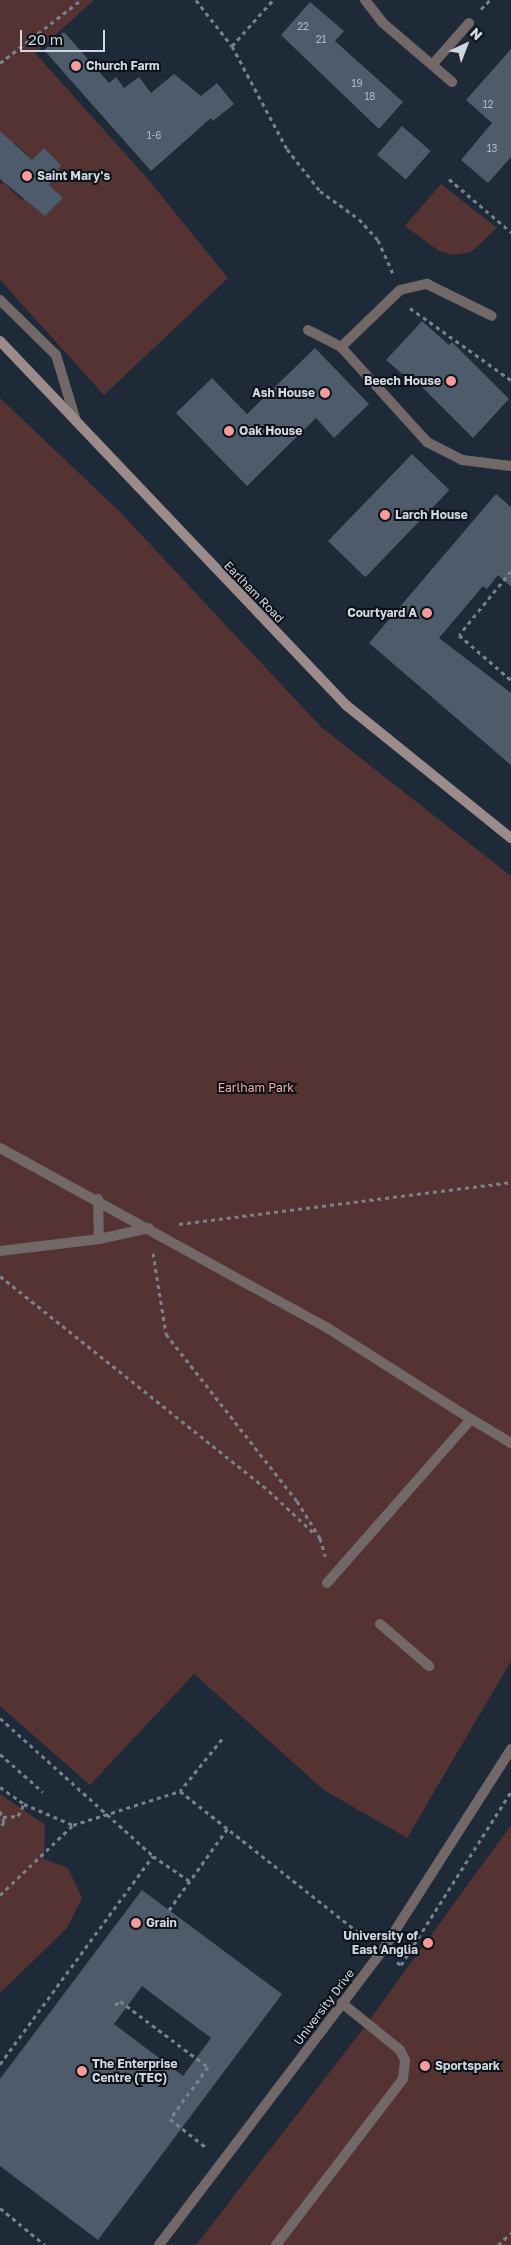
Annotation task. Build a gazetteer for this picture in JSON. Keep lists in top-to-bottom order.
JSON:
{
  "streets": {
    "main road": ["Earlham Road"],
    "street": ["University Drive"]
  },
  "parks": ["Earlham Park"],
  "places": [
    "Church Farm",
    "Saint Mary's",
    "Beech House",
    "Ash House",
    "Oak House",
    "Larch House",
    "Courtyard A",
    "Grain",
    "University of East Anglia",
    "Sportspark",
    "The Enterprise Centre (TEC)"
  ],
  "house_numbers": [
    "22",
    "21",
    "19",
    "18",
    "12",
    "1-6",
    "13"
  ],
  "scale_bar": "20 m",
  "north": "top right"
}
